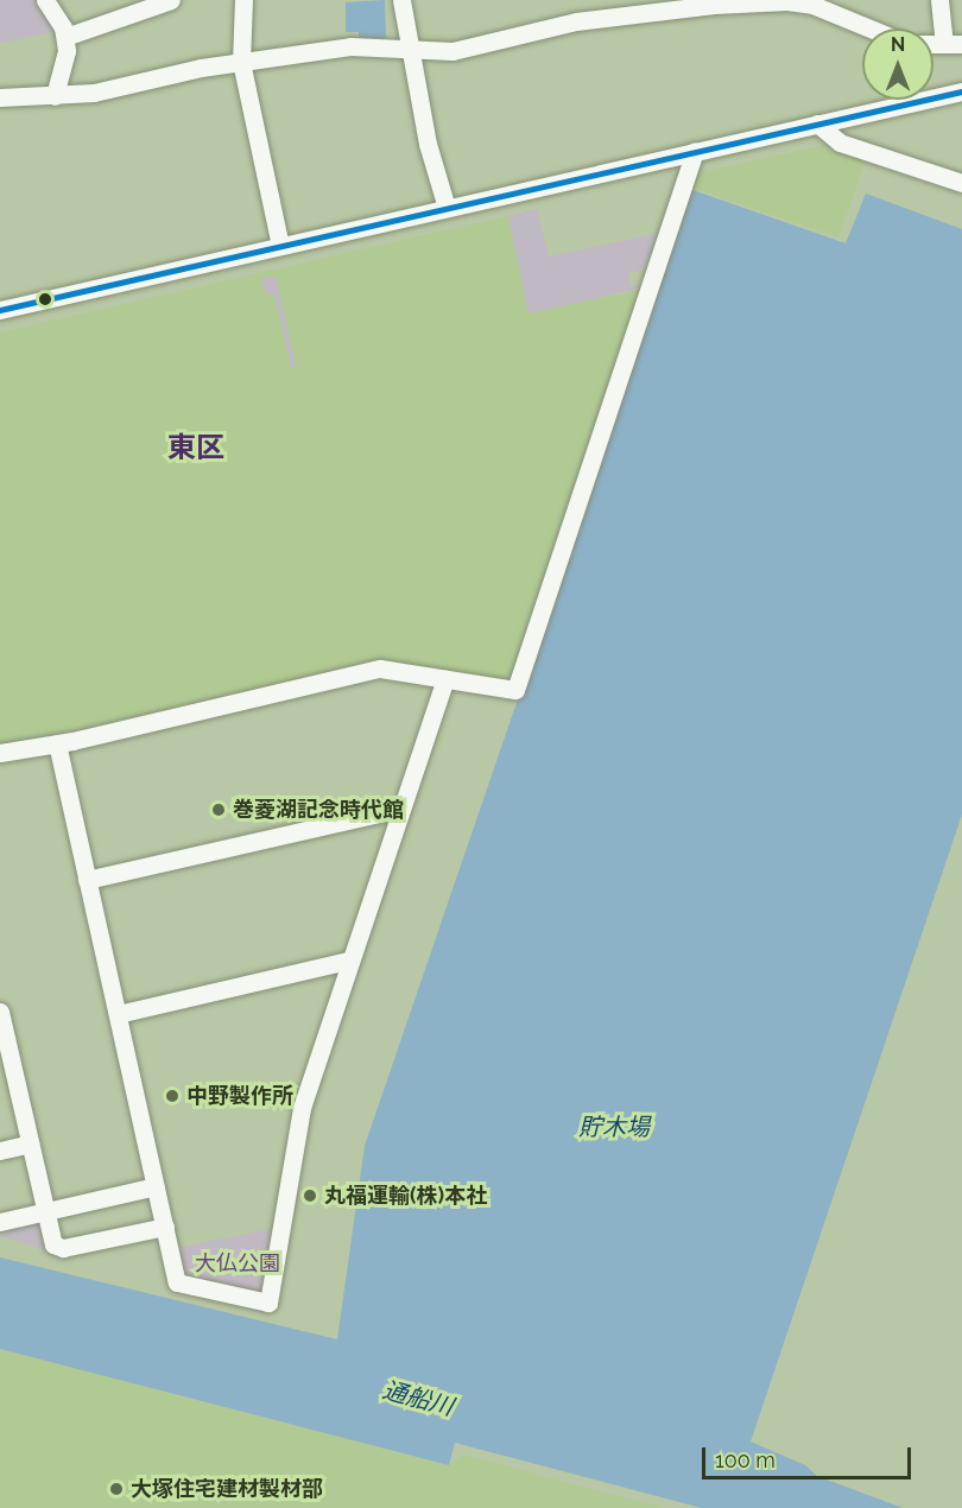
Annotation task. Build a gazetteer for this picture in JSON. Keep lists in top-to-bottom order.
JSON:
{
  "districts": ["東区"],
  "water": ["貯木場", "通船川"],
  "parks": ["大仏公園"],
  "places": [
    "巻菱湖記念時代館",
    "中野製作所",
    "丸福運輸(株)本社",
    "大塚住宅建材製材部"
  ],
  "scale_bar": "100 m",
  "north": "top"
}
